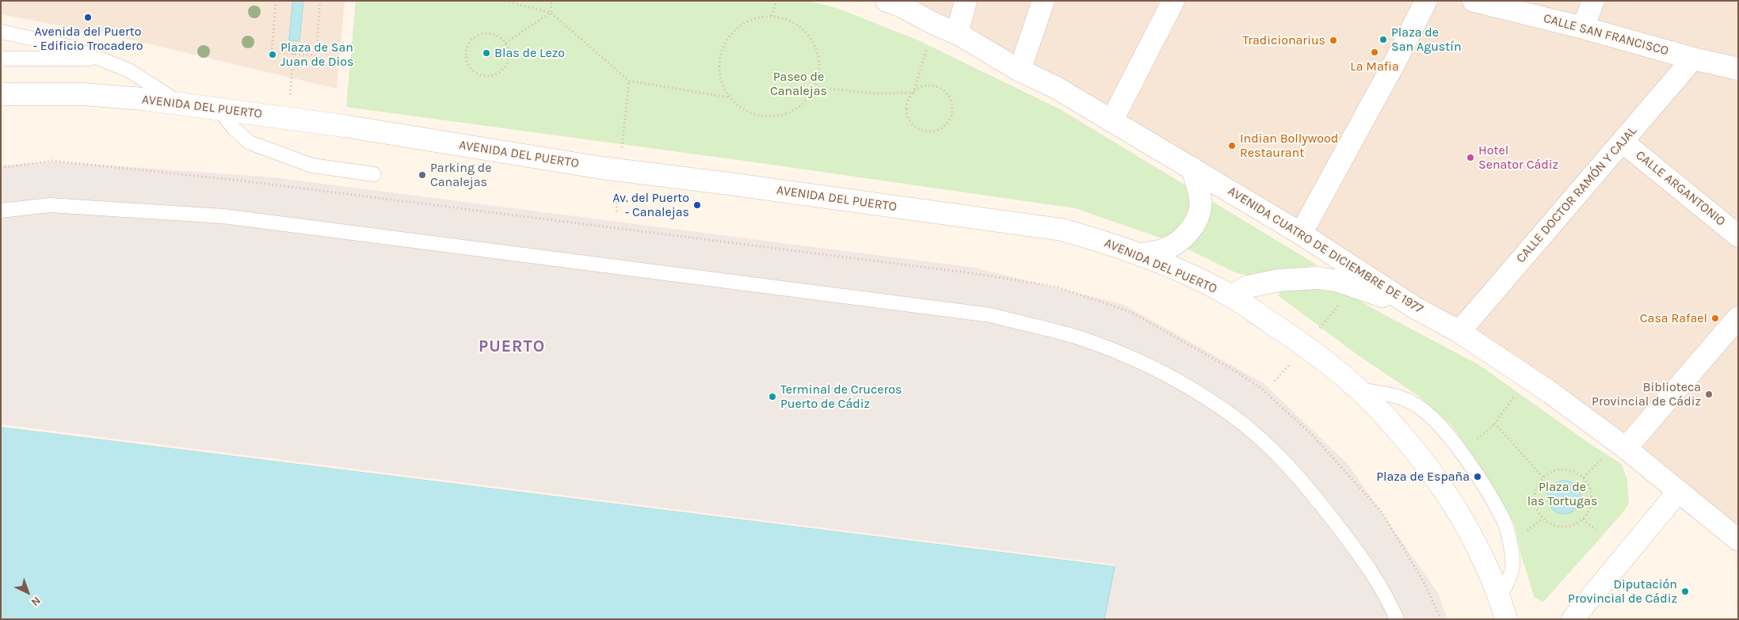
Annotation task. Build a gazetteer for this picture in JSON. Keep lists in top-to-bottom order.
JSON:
{
  "streets": {
    "street": [
      "CALLE SAN FRANCISCO",
      "AVENIDA DEL PUERTO",
      "CALLE ARGANTONIO",
      "CALLE DOCTOR RAMÓN Y CAJAL",
      "AVENIDA CUATRO DE DICIEMBRE DE 1977"
    ]
  },
  "crossings": [
    ["CALLE SAN FRANCISCO", "CALLE DOCTOR RAMÓN Y CAJAL"],
    ["CALLE ARGANTONIO", "CALLE DOCTOR RAMÓN Y CAJAL"],
    ["CALLE DOCTOR RAMÓN Y CAJAL", "AVENIDA CUATRO DE DICIEMBRE DE 1977"]
  ],
  "districts": ["PUERTO"],
  "parks": ["Paseo de Canalejas", "Plaza de las Tortugas"],
  "places": [
    "Avenida del Puerto - Edificio Trocadero",
    "Plaza de San Agustín",
    "Tradicionarius",
    "La Mafia",
    "Blas de Lezo",
    "Plaza de San Juan de Dios",
    "Indian Bollywood Restaurant",
    "Hotel Senator Cádiz",
    "Parking de Canalejas",
    "Av. del Puerto - Canalejas",
    "Casa Rafael",
    "Biblioteca Provincial de Cádiz",
    "Terminal de Cruceros Puerto de Cádiz",
    "Plaza de España",
    "Diputación Provincial de Cádiz"
  ],
  "north": "bottom right"
}
